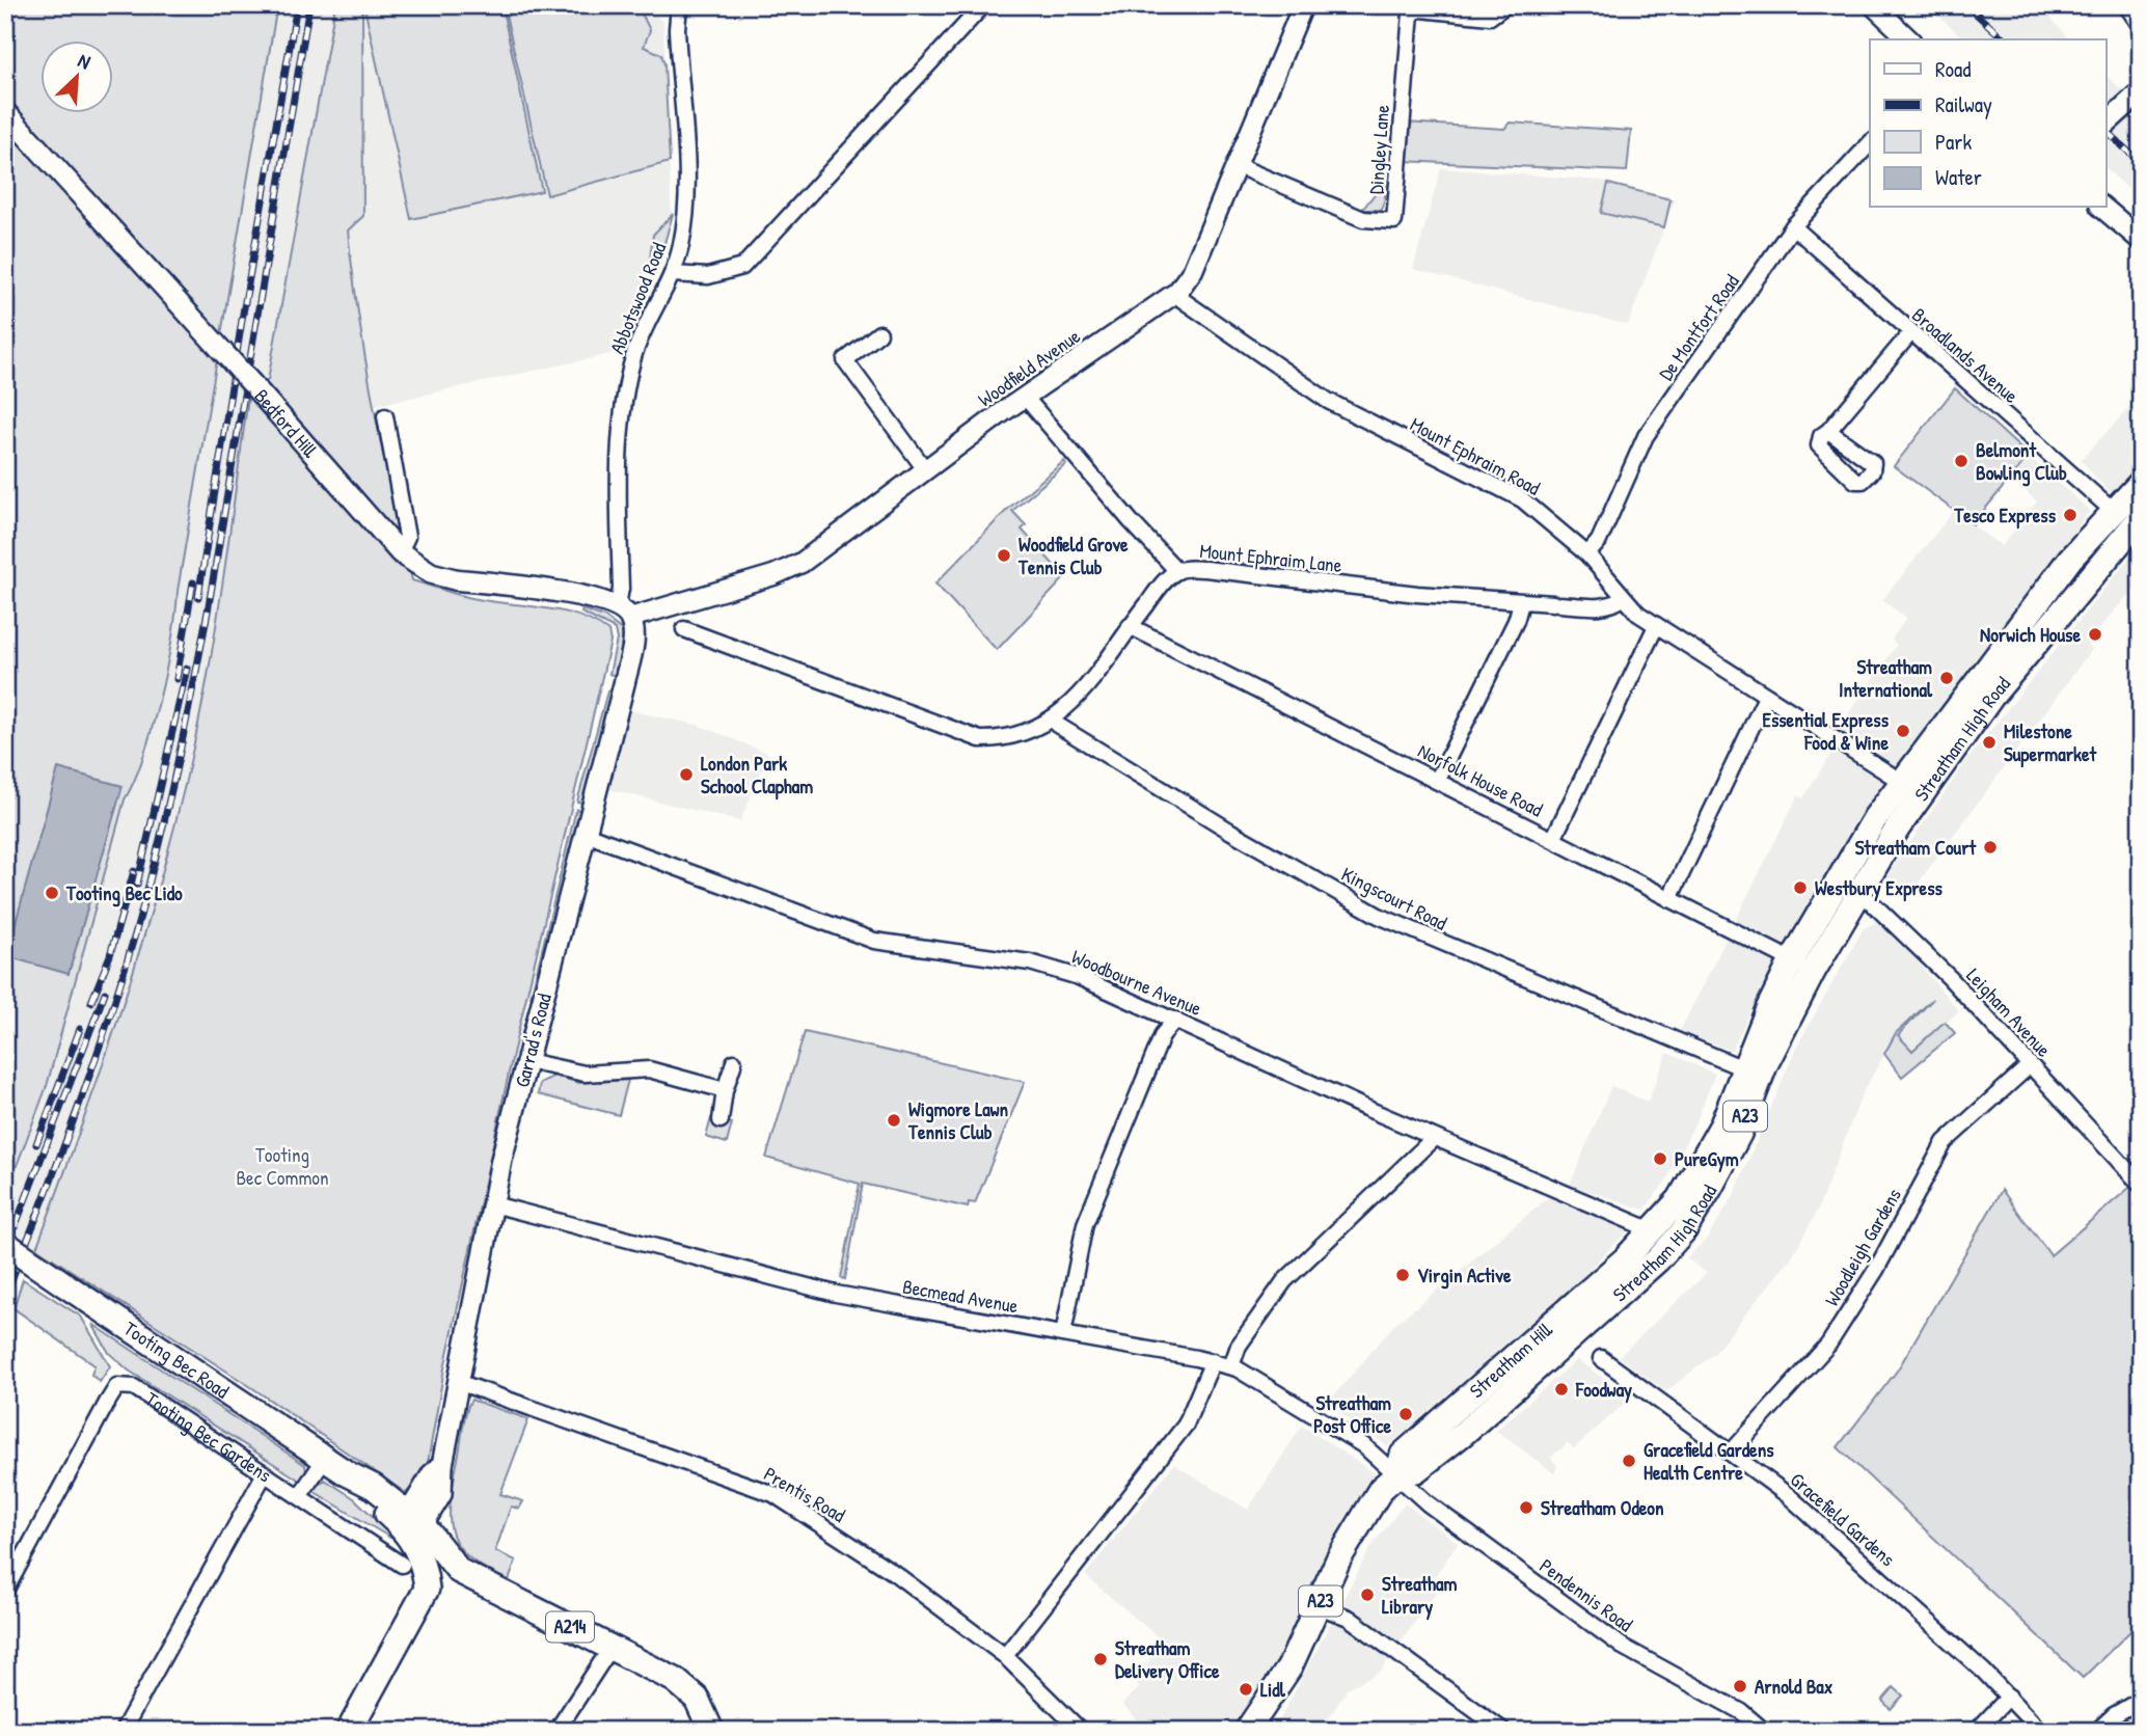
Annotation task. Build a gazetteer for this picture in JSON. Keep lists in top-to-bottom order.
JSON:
{
  "streets": {
    "highway": [
      "Streatham High Road",
      "A23",
      "Tooting Bec Road",
      "Streatham Hill",
      "A214"
    ],
    "main road": ["Bedford Hill", "Garrad's Road"],
    "street": [
      "Dingley Lane",
      "Abbotswood Road",
      "De Montfort Road",
      "Broadlands Avenue",
      "Woodfield Avenue",
      "Mount Ephraim Road",
      "Mount Ephraim Lane",
      "Norfolk House Road",
      "Kingscourt Road",
      "Woodbourne Avenue",
      "Leigham Avenue",
      "Woodleigh Gardens",
      "Becmead Avenue",
      "Tooting Bec Gardens",
      "Prentis Road",
      "Gracefield Gardens",
      "Pendennis Road"
    ]
  },
  "crossings": [
    ["Dingley Lane", "Woodfield Avenue"],
    ["Abbotswood Road", "Woodfield Avenue"],
    ["Abbotswood Road", "Bedford Hill"],
    ["Abbotswood Road", "Garrad's Road"],
    ["De Montfort Road", "Broadlands Avenue"],
    ["De Montfort Road", "Mount Ephraim Road"],
    ["Broadlands Avenue", "Streatham High Road"],
    ["Woodfield Avenue", "Bedford Hill"],
    ["Woodfield Avenue", "Mount Ephraim Road"],
    ["Woodfield Avenue", "Garrad's Road"],
    ["Bedford Hill", "Garrad's Road"],
    ["Mount Ephraim Road", "Mount Ephraim Lane"],
    ["Mount Ephraim Road", "Streatham High Road"],
    ["Mount Ephraim Lane", "Norfolk House Road"],
    ["Mount Ephraim Lane", "Kingscourt Road"],
    ["Streatham High Road", "Norfolk House Road"],
    ["Streatham High Road", "Kingscourt Road"],
    ["Streatham High Road", "Woodbourne Avenue"],
    ["Streatham High Road", "Leigham Avenue"],
    ["Streatham High Road", "Becmead Avenue"],
    ["Streatham High Road", "Streatham Hill"],
    ["Streatham High Road", "Pendennis Road"],
    ["Woodbourne Avenue", "Garrad's Road"],
    ["Leigham Avenue", "Woodleigh Gardens"],
    ["Garrad's Road", "Becmead Avenue"],
    ["Garrad's Road", "Tooting Bec Road"],
    ["Garrad's Road", "Prentis Road"],
    ["Garrad's Road", "A214"],
    ["Woodleigh Gardens", "Gracefield Gardens"],
    ["Becmead Avenue", "Streatham Hill"],
    ["Becmead Avenue", "Pendennis Road"],
    ["Tooting Bec Road", "A214"],
    ["Streatham Hill", "Pendennis Road"]
  ],
  "parks": ["Tooting Bec Common"],
  "places": [
    "Belmont Bowling Club",
    "Tesco Express",
    "Woodfield Grove Tennis Club",
    "Norwich House",
    "Streatham International",
    "Essential Express Food & Wine",
    "Milestone Supermarket",
    "London Park School Clapham",
    "Streatham Court",
    "Westbury Express",
    "Tooting Bec Lido",
    "Wigmore Lawn Tennis Club",
    "PureGym",
    "Virgin Active",
    "Foodway",
    "Streatham Post Office",
    "Gracefield Gardens Health Centre",
    "Streatham Odeon",
    "Streatham Library",
    "Streatham Delivery Office",
    "Arnold Bax",
    "Lidl"
  ],
  "legend": [
    "Road",
    "Railway",
    "Park",
    "Water"
  ],
  "north": "top right"
}
